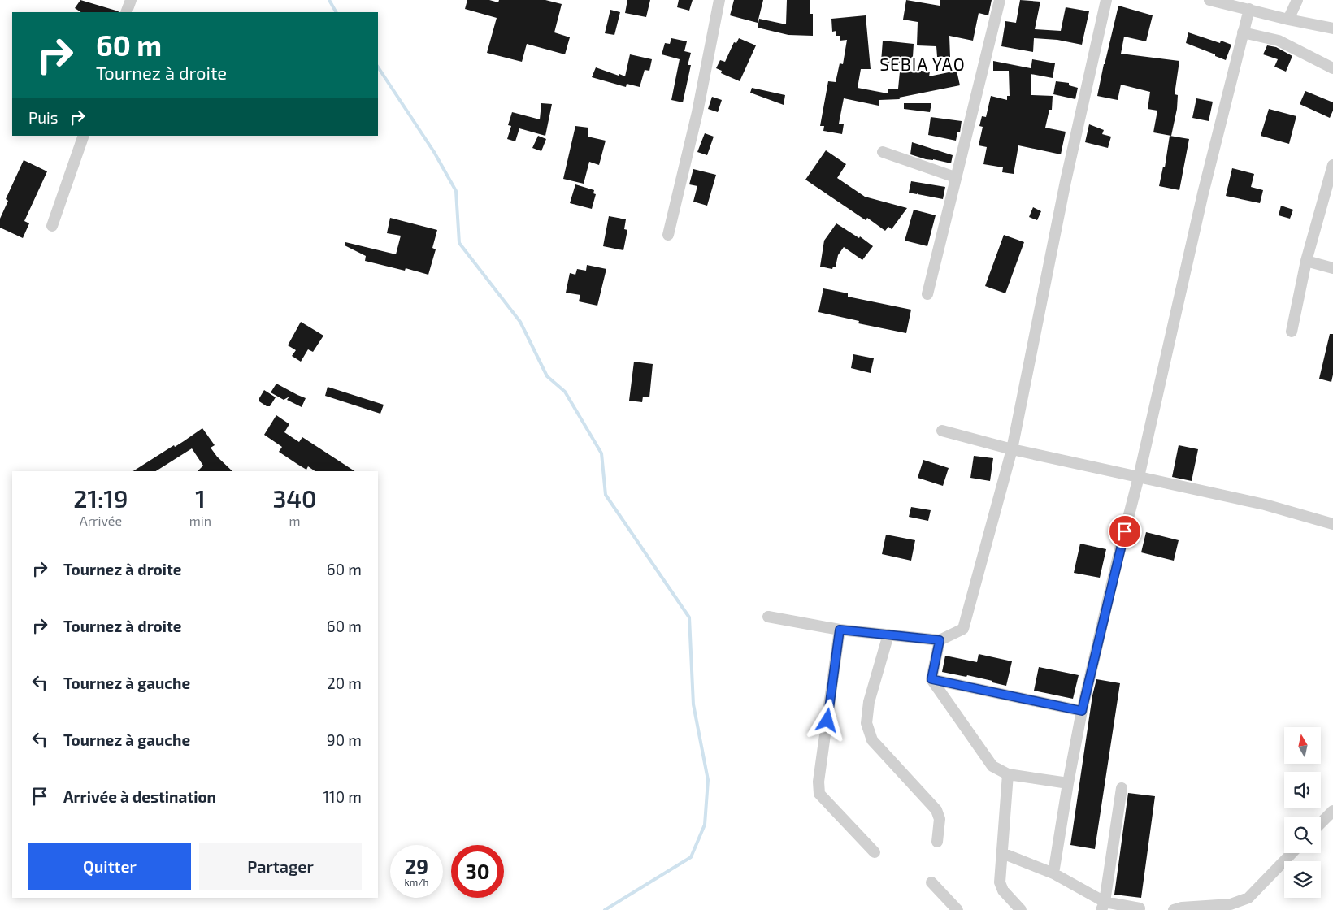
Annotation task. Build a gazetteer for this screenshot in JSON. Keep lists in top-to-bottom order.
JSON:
{
  "districts": ["SEBIA YAO"],
  "north": "top",
  "page": {
    "turn": ["60 m", "Tournez à droite"],
    "then": "Puis",
    "eta": [
      "21:19",
      "Arrivée",
      "1",
      "min",
      "340",
      "m"
    ],
    "list": [
      {
        "name": "Tournez à droite",
        "value": "60 m"
      },
      {
        "name": "Tournez à droite",
        "value": "60 m"
      },
      {
        "name": "Tournez à gauche",
        "value": "20 m"
      },
      {
        "name": "Tournez à gauche",
        "value": "90 m"
      },
      {
        "name": "Arrivée à destination",
        "value": "110 m"
      }
    ],
    "buttons": ["Quitter", "Partager"],
    "speed": "29 km/h",
    "limit": "30"
  }
}
